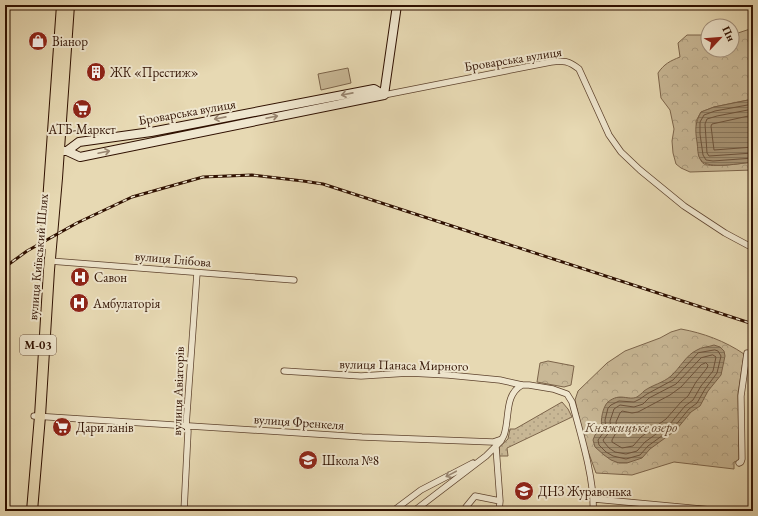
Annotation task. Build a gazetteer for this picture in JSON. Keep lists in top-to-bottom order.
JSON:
{
  "streets": {
    "highway": ["вулиця Київський Шлях", "М-03"],
    "street": [
      "Броварська вулиця",
      "вулиця Глібова",
      "вулиця Панаса Мирного",
      "вулиця Авіаторів",
      "вулиця Френкеля"
    ]
  },
  "crossings": [
    ["Броварська вулиця", "вулиця Київський Шлях"],
    ["вулиця Київський Шлях", "вулиця Глібова"],
    ["вулиця Київський Шлях", "вулиця Френкеля"],
    ["вулиця Глібова", "вулиця Авіаторів"],
    ["вулиця Авіаторів", "вулиця Френкеля"]
  ],
  "water": ["Княжицьке озеро"],
  "places": {
    "shop": ["Віанор"],
    "building": ["ЖК «Престиж»"],
    "supermarket": ["АТБ-Маркет", "Дари ланів"],
    "hospital": ["Савон", "Амбулаторія"],
    "school or university": ["Школа №8", "ДНЗ Журавонька"]
  },
  "north": "top right"
}
